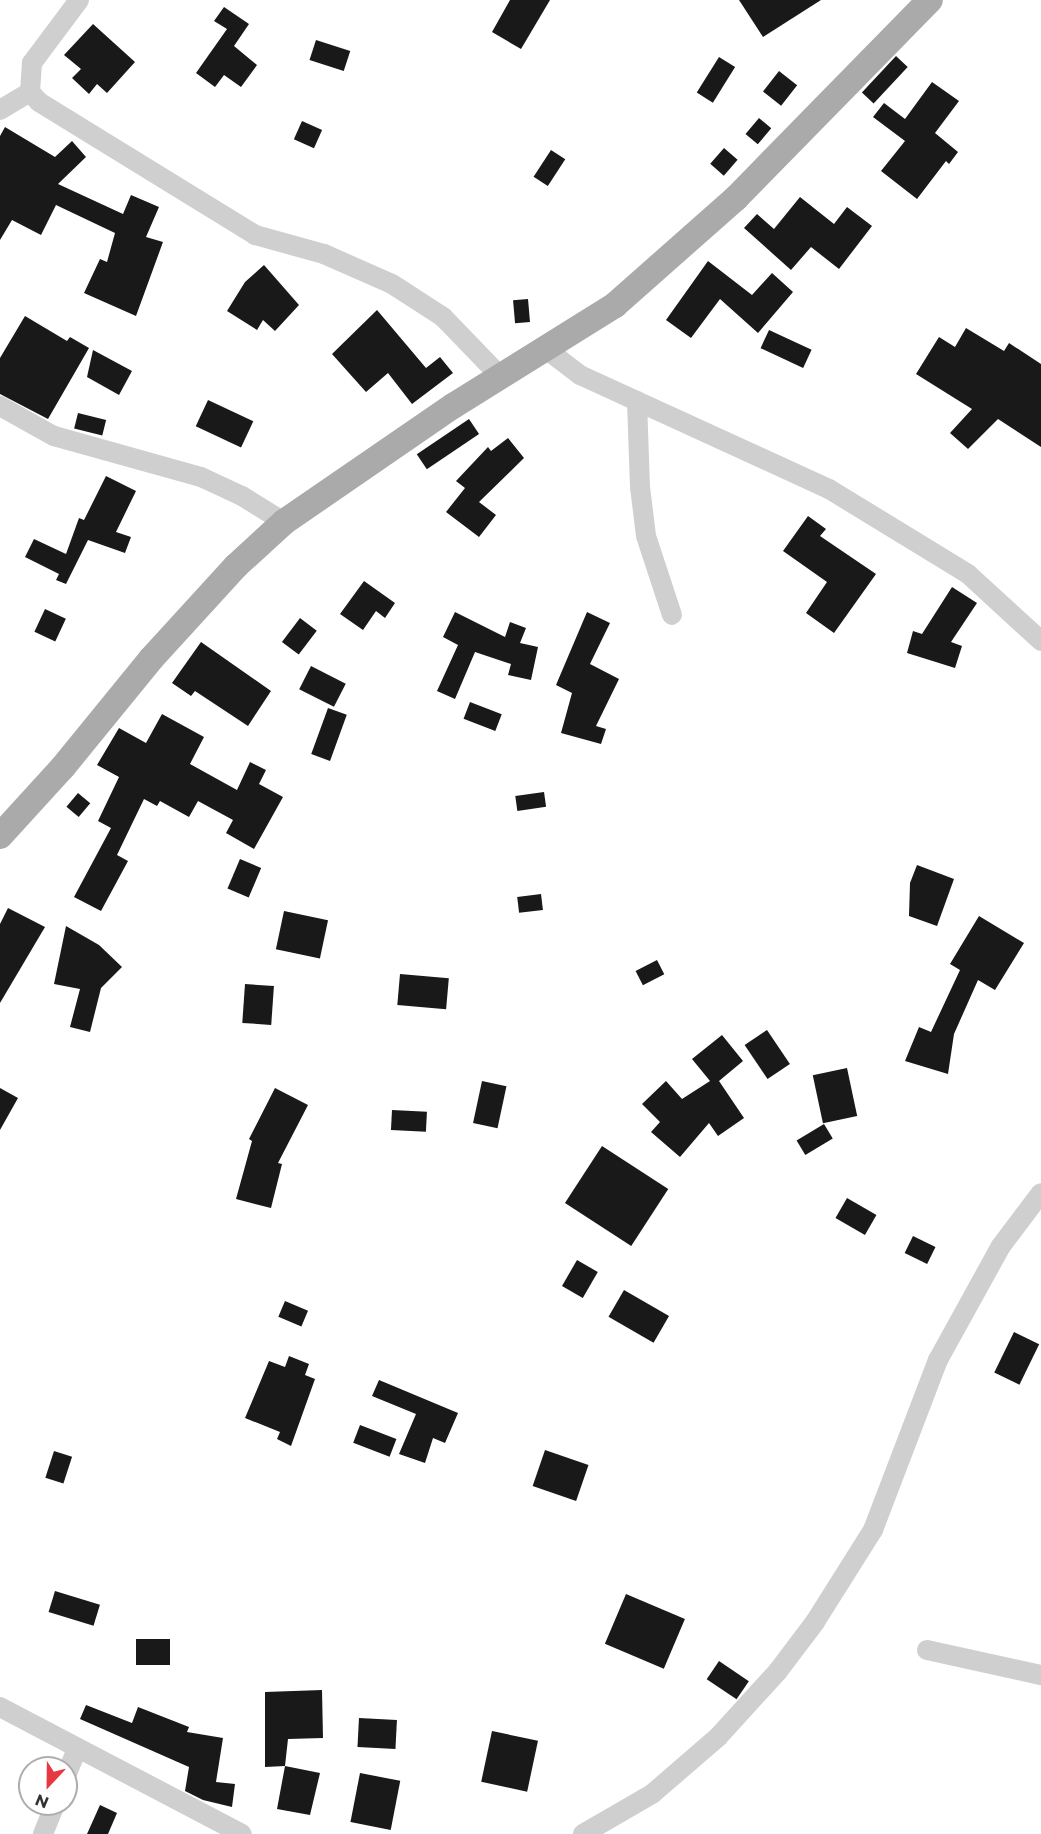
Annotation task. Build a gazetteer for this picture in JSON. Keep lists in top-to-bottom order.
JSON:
{
  "north": "bottom"
}
